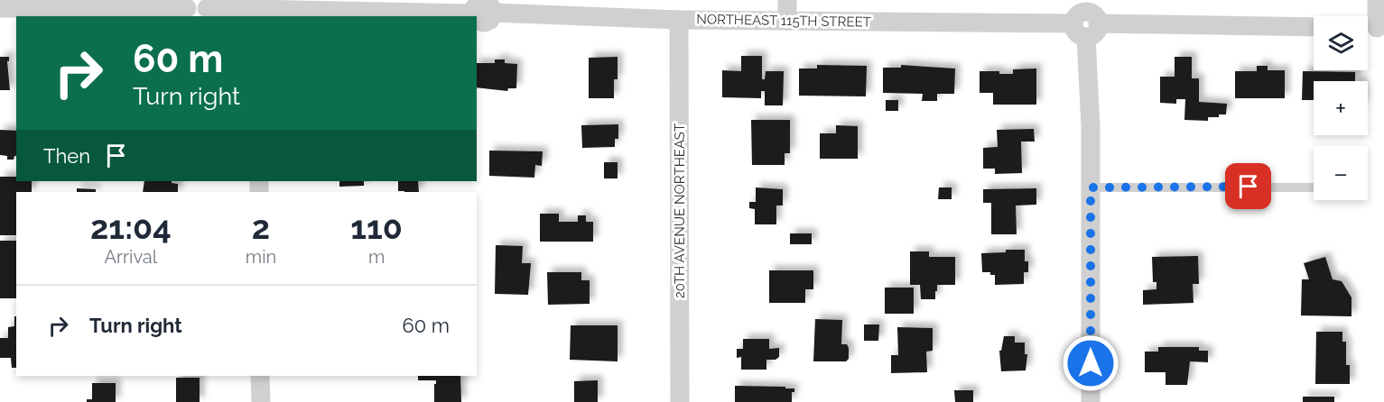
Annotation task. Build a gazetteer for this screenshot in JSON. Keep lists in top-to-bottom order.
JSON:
{
  "streets": {
    "street": ["NORTHEAST 115TH STREET", "20TH AVENUE NORTHEAST"]
  },
  "crossings": [
    ["NORTHEAST 115TH STREET", "20TH AVENUE NORTHEAST"]
  ],
  "page": {
    "map_buttons": ["+", "−"],
    "turn": ["60 m", "Turn right"],
    "then": "Then",
    "eta": [
      "21:04",
      "Arrival",
      "2",
      "min",
      "110",
      "m"
    ],
    "list": [
      {
        "name": "Turn right",
        "value": "60 m"
      }
    ]
  }
}
